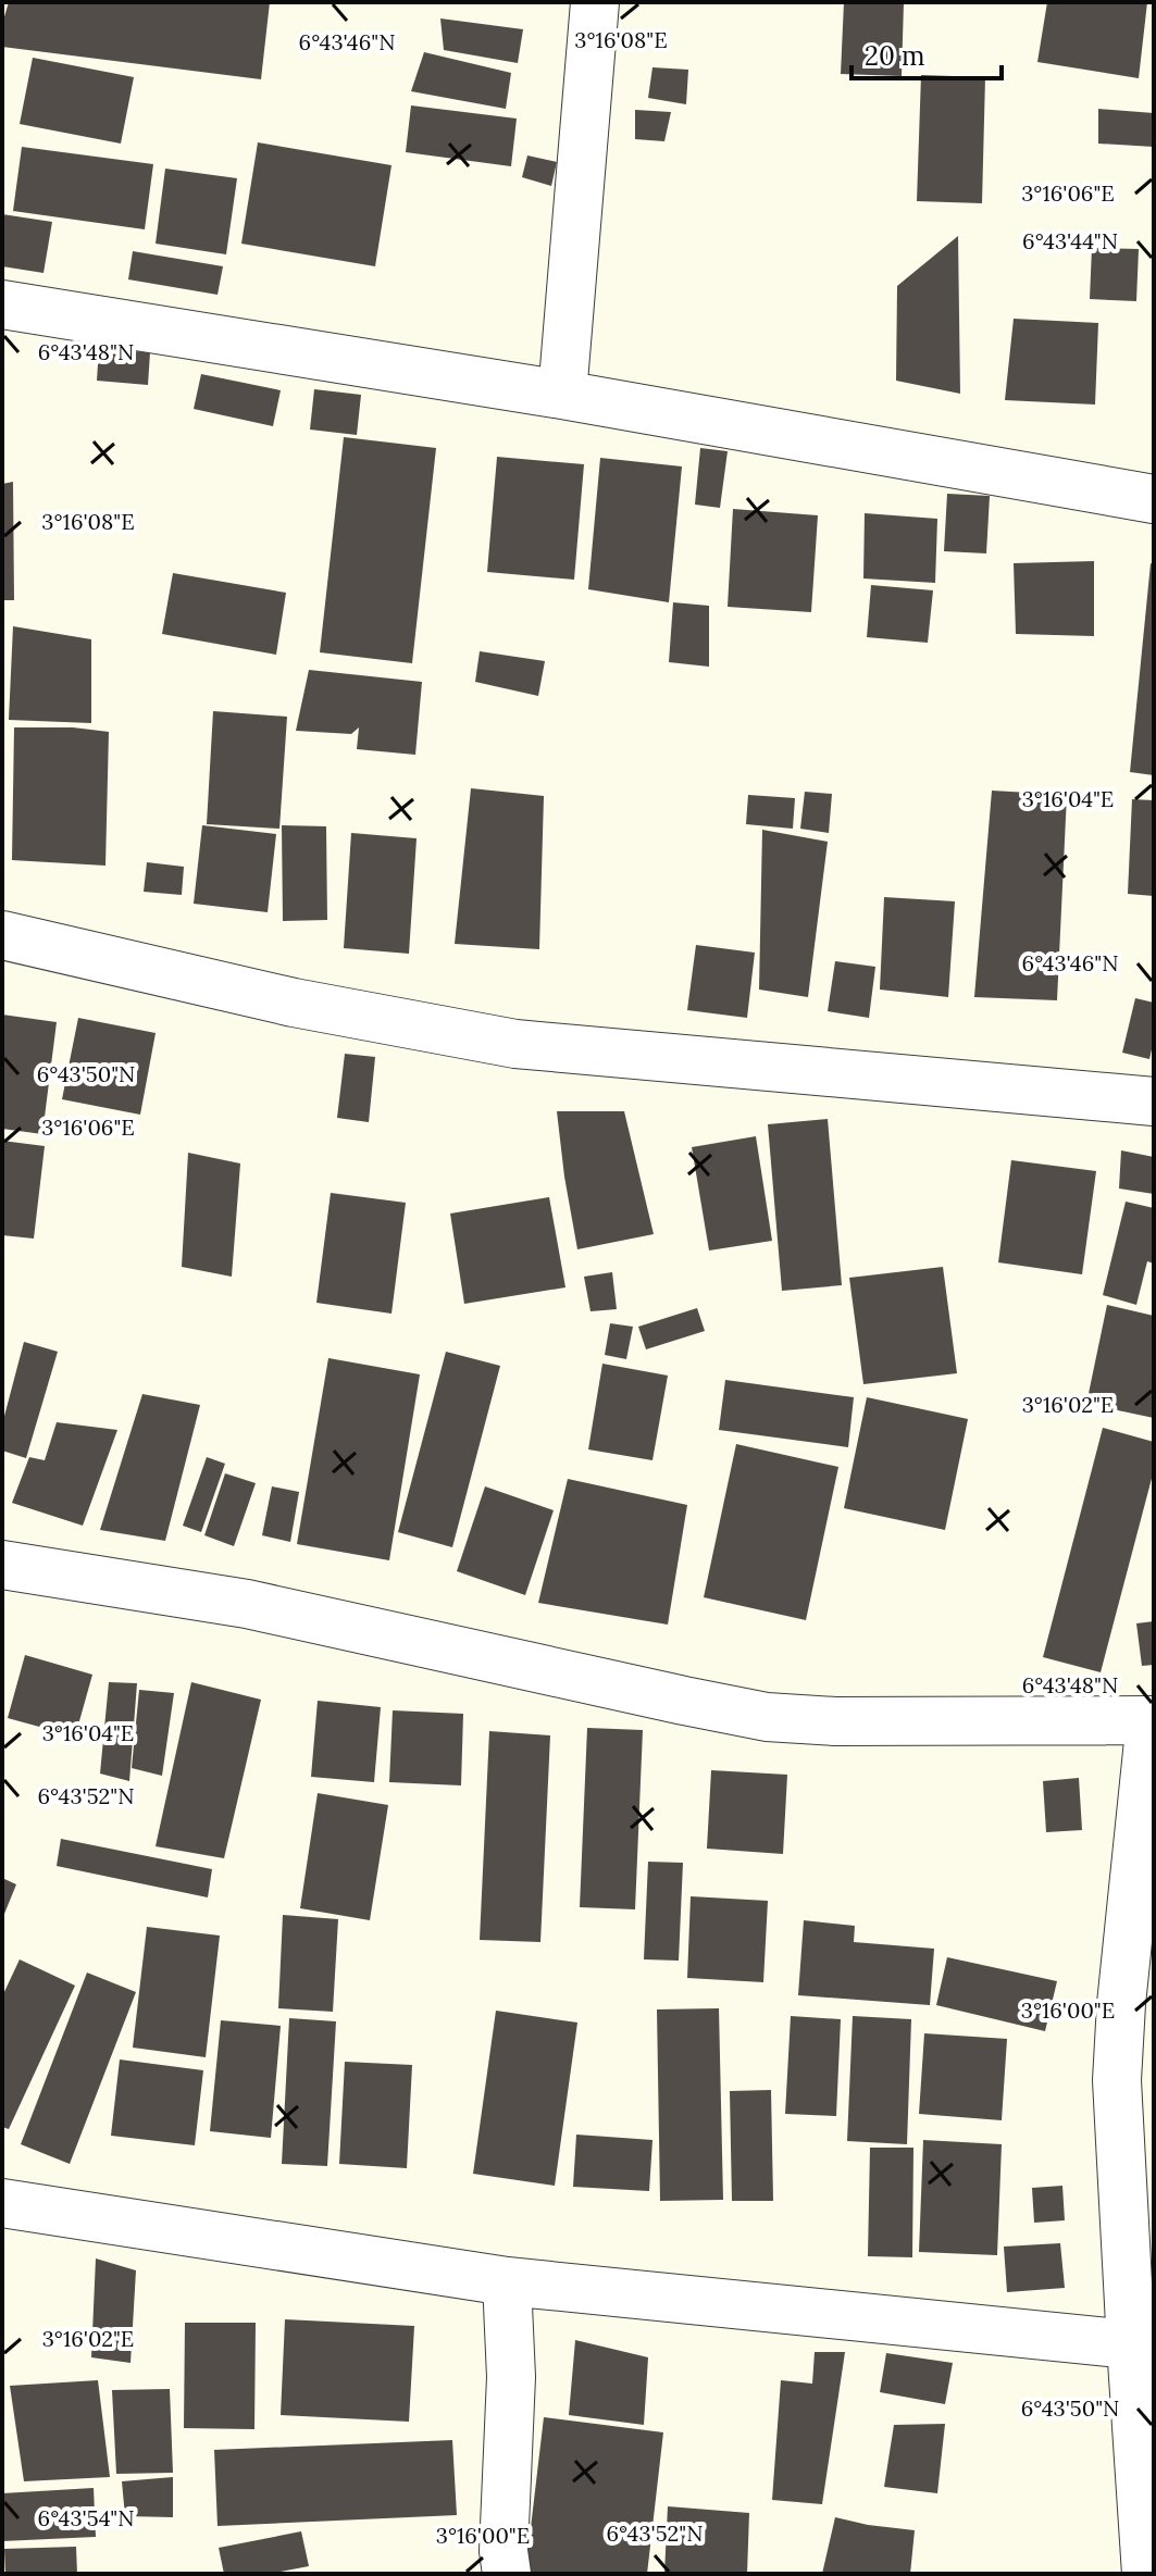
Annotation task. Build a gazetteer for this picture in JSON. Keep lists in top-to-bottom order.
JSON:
{
  "scale_bar": "20 m",
  "coordinates": [
    "3°16'08\"E",
    "6°43'46\"N",
    "3°16'06\"E",
    "6°43'44\"N",
    "6°43'48\"N",
    "3°16'04\"E",
    "6°43'50\"N",
    "3°16'02\"E",
    "6°43'52\"N",
    "3°16'00\"E",
    "6°43'54\"N"
  ]
}
